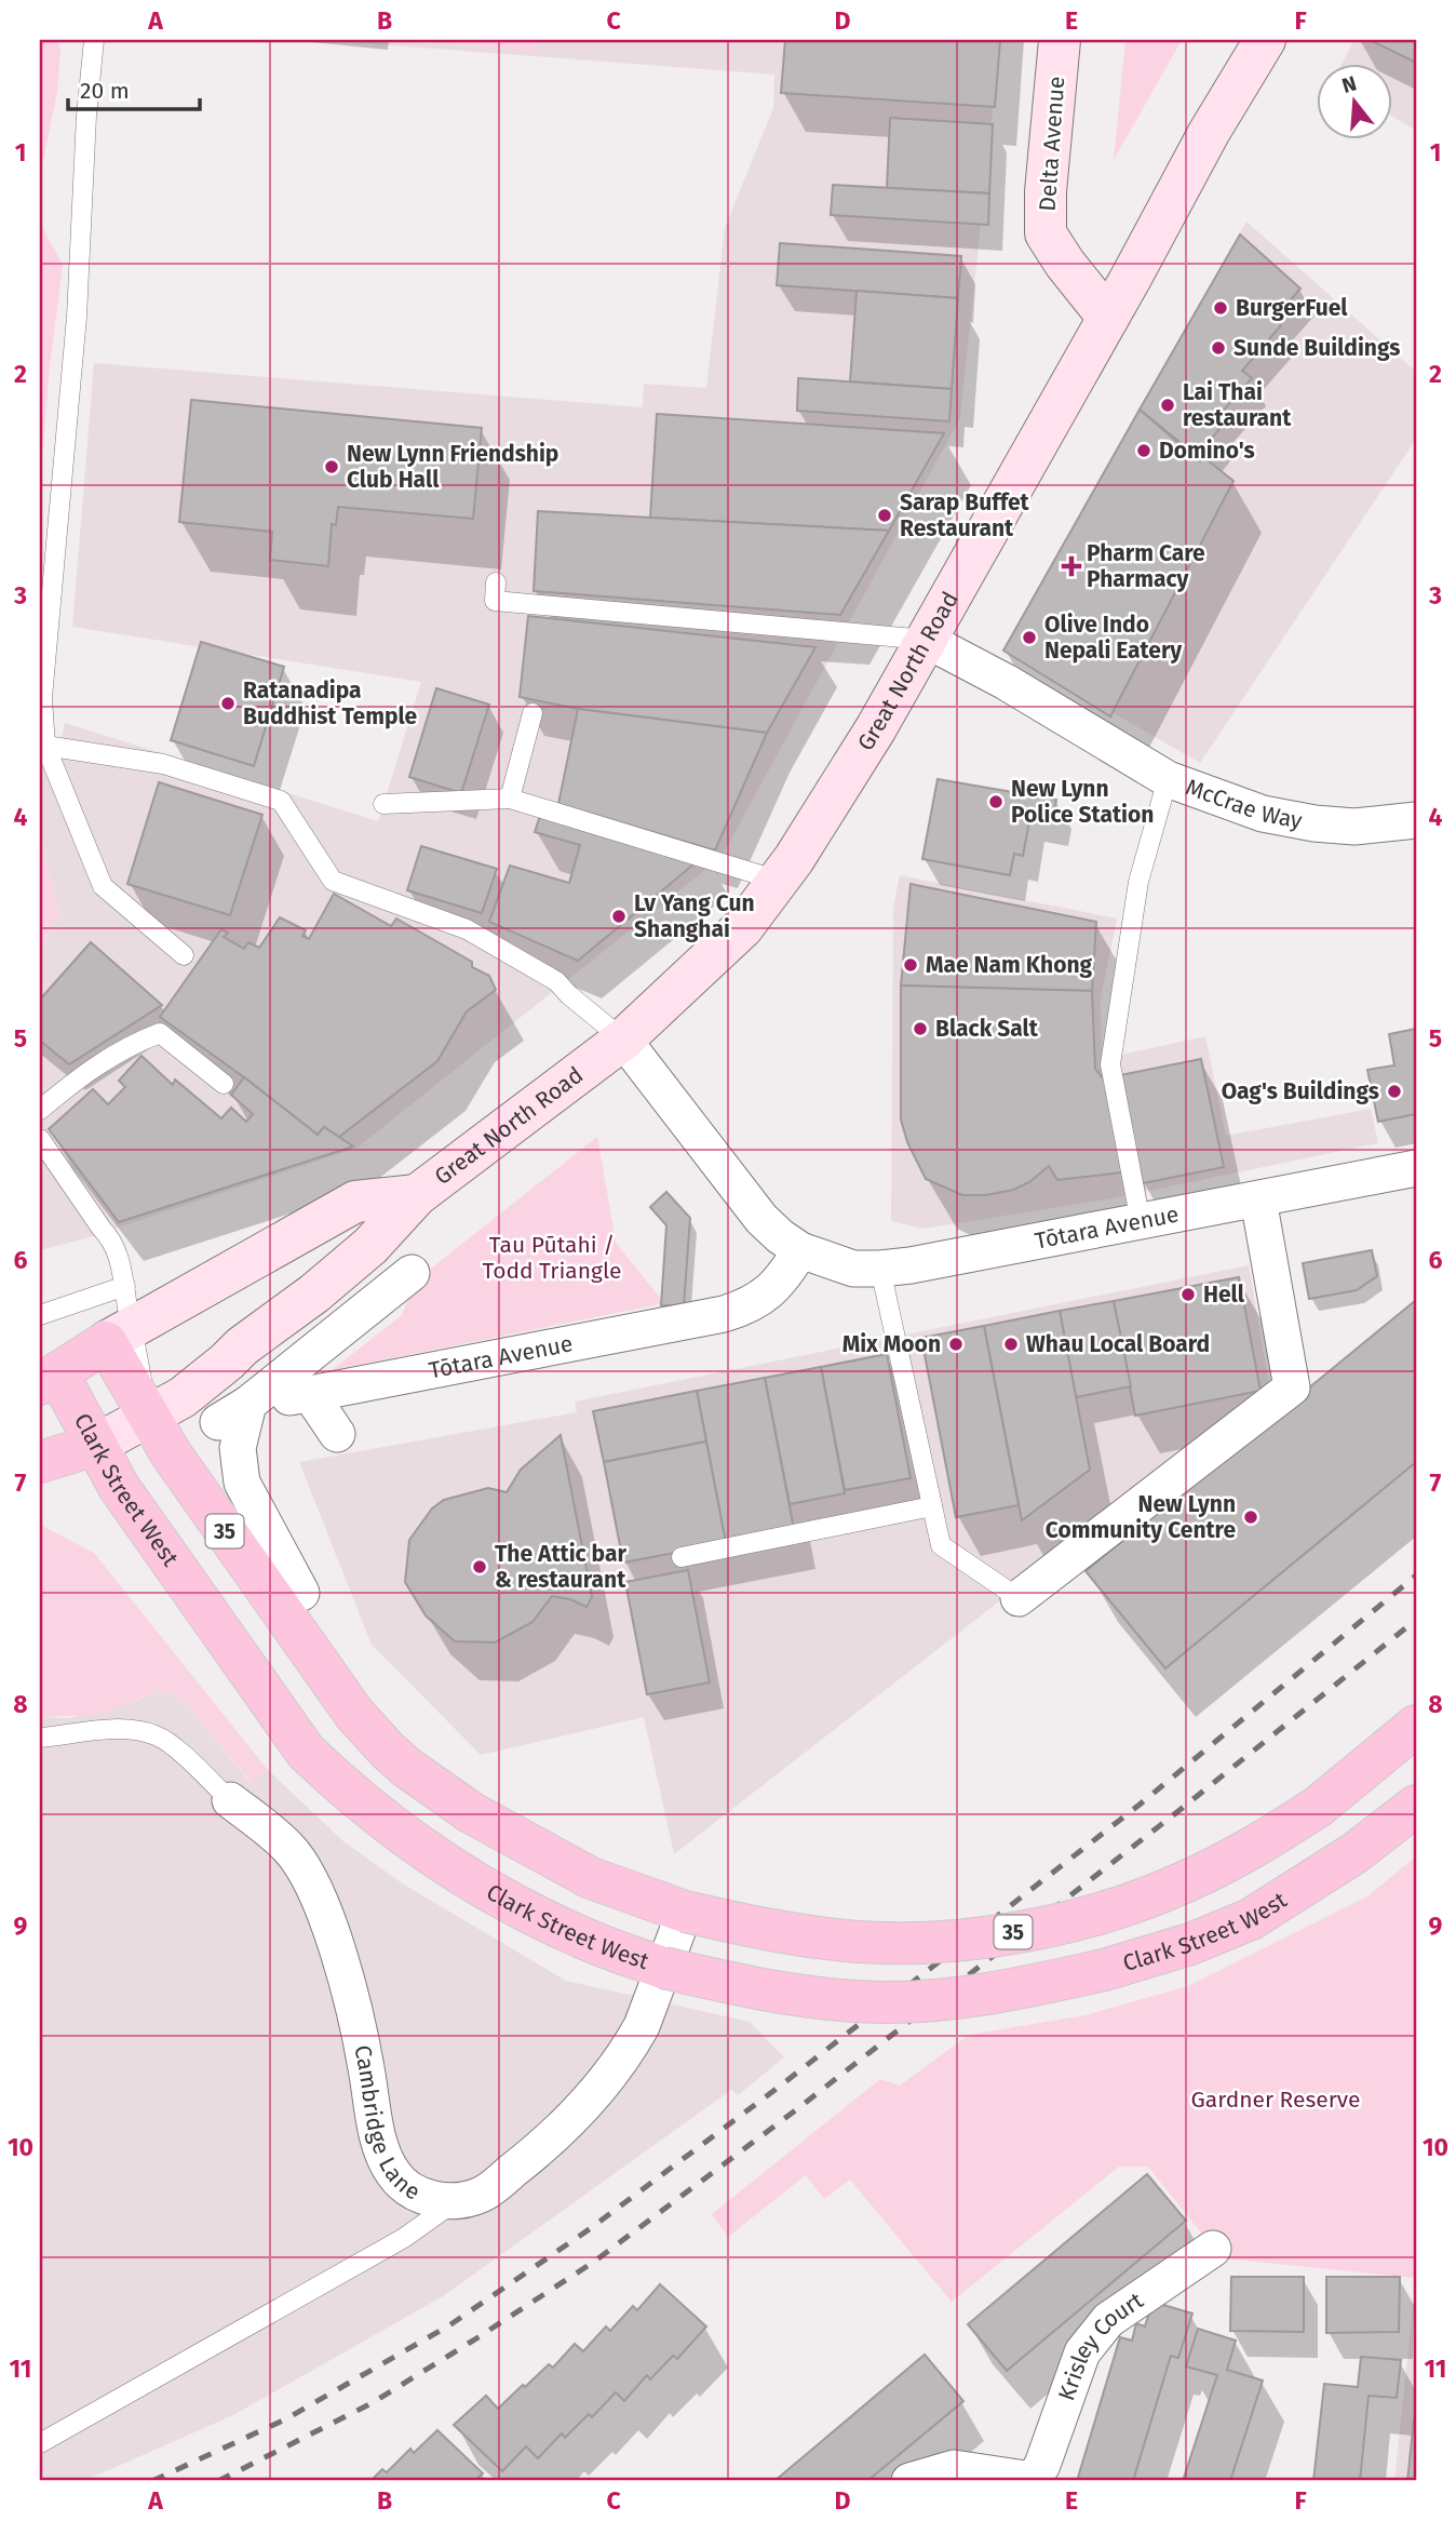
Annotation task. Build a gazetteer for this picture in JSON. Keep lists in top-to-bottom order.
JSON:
{
  "streets": {
    "main road": [
      "Delta Avenue",
      "Great North Road",
      "Clark Street West",
      "35"
    ],
    "street": [
      "McCrae Way",
      "Tōtara Avenue",
      "Cambridge Lane",
      "Krisley Court"
    ]
  },
  "crossings": [
    ["Delta Avenue", "Great North Road"],
    ["Great North Road", "McCrae Way"],
    ["Great North Road", "Tōtara Avenue"],
    ["Great North Road", "Clark Street West"],
    ["Great North Road", "35"],
    ["Clark Street West", "Cambridge Lane"],
    ["35", "Cambridge Lane"]
  ],
  "parks": ["Tau Pūtahi / Todd Triangle", "Gardner Reserve"],
  "places": {
    "other": [
      "BurgerFuel",
      "Sunde Buildings",
      "Lai Thai restaurant",
      "Domino's",
      "New Lynn Friendship Club Hall",
      "Sarap Buffet Restaurant",
      "Olive Indo Nepali Eatery",
      "Ratanadipa Buddhist Temple",
      "New Lynn Police Station",
      "Lv Yang Cun Shanghai",
      "Mae Nam Khong",
      "Black Salt",
      "Oag's Buildings",
      "Hell",
      "Mix Moon",
      "Whau Local Board",
      "New Lynn Community Centre",
      "The Attic bar & restaurant"
    ],
    "health": ["Pharm Care Pharmacy"]
  },
  "scale_bar": "20 m",
  "north": "top",
  "grid": {
    "columns": [
      "A",
      "B",
      "C",
      "D",
      "E",
      "F"
    ],
    "rows": [
      "1",
      "2",
      "3",
      "4",
      "5",
      "6",
      "7",
      "8",
      "9",
      "10",
      "11"
    ]
  }
}
